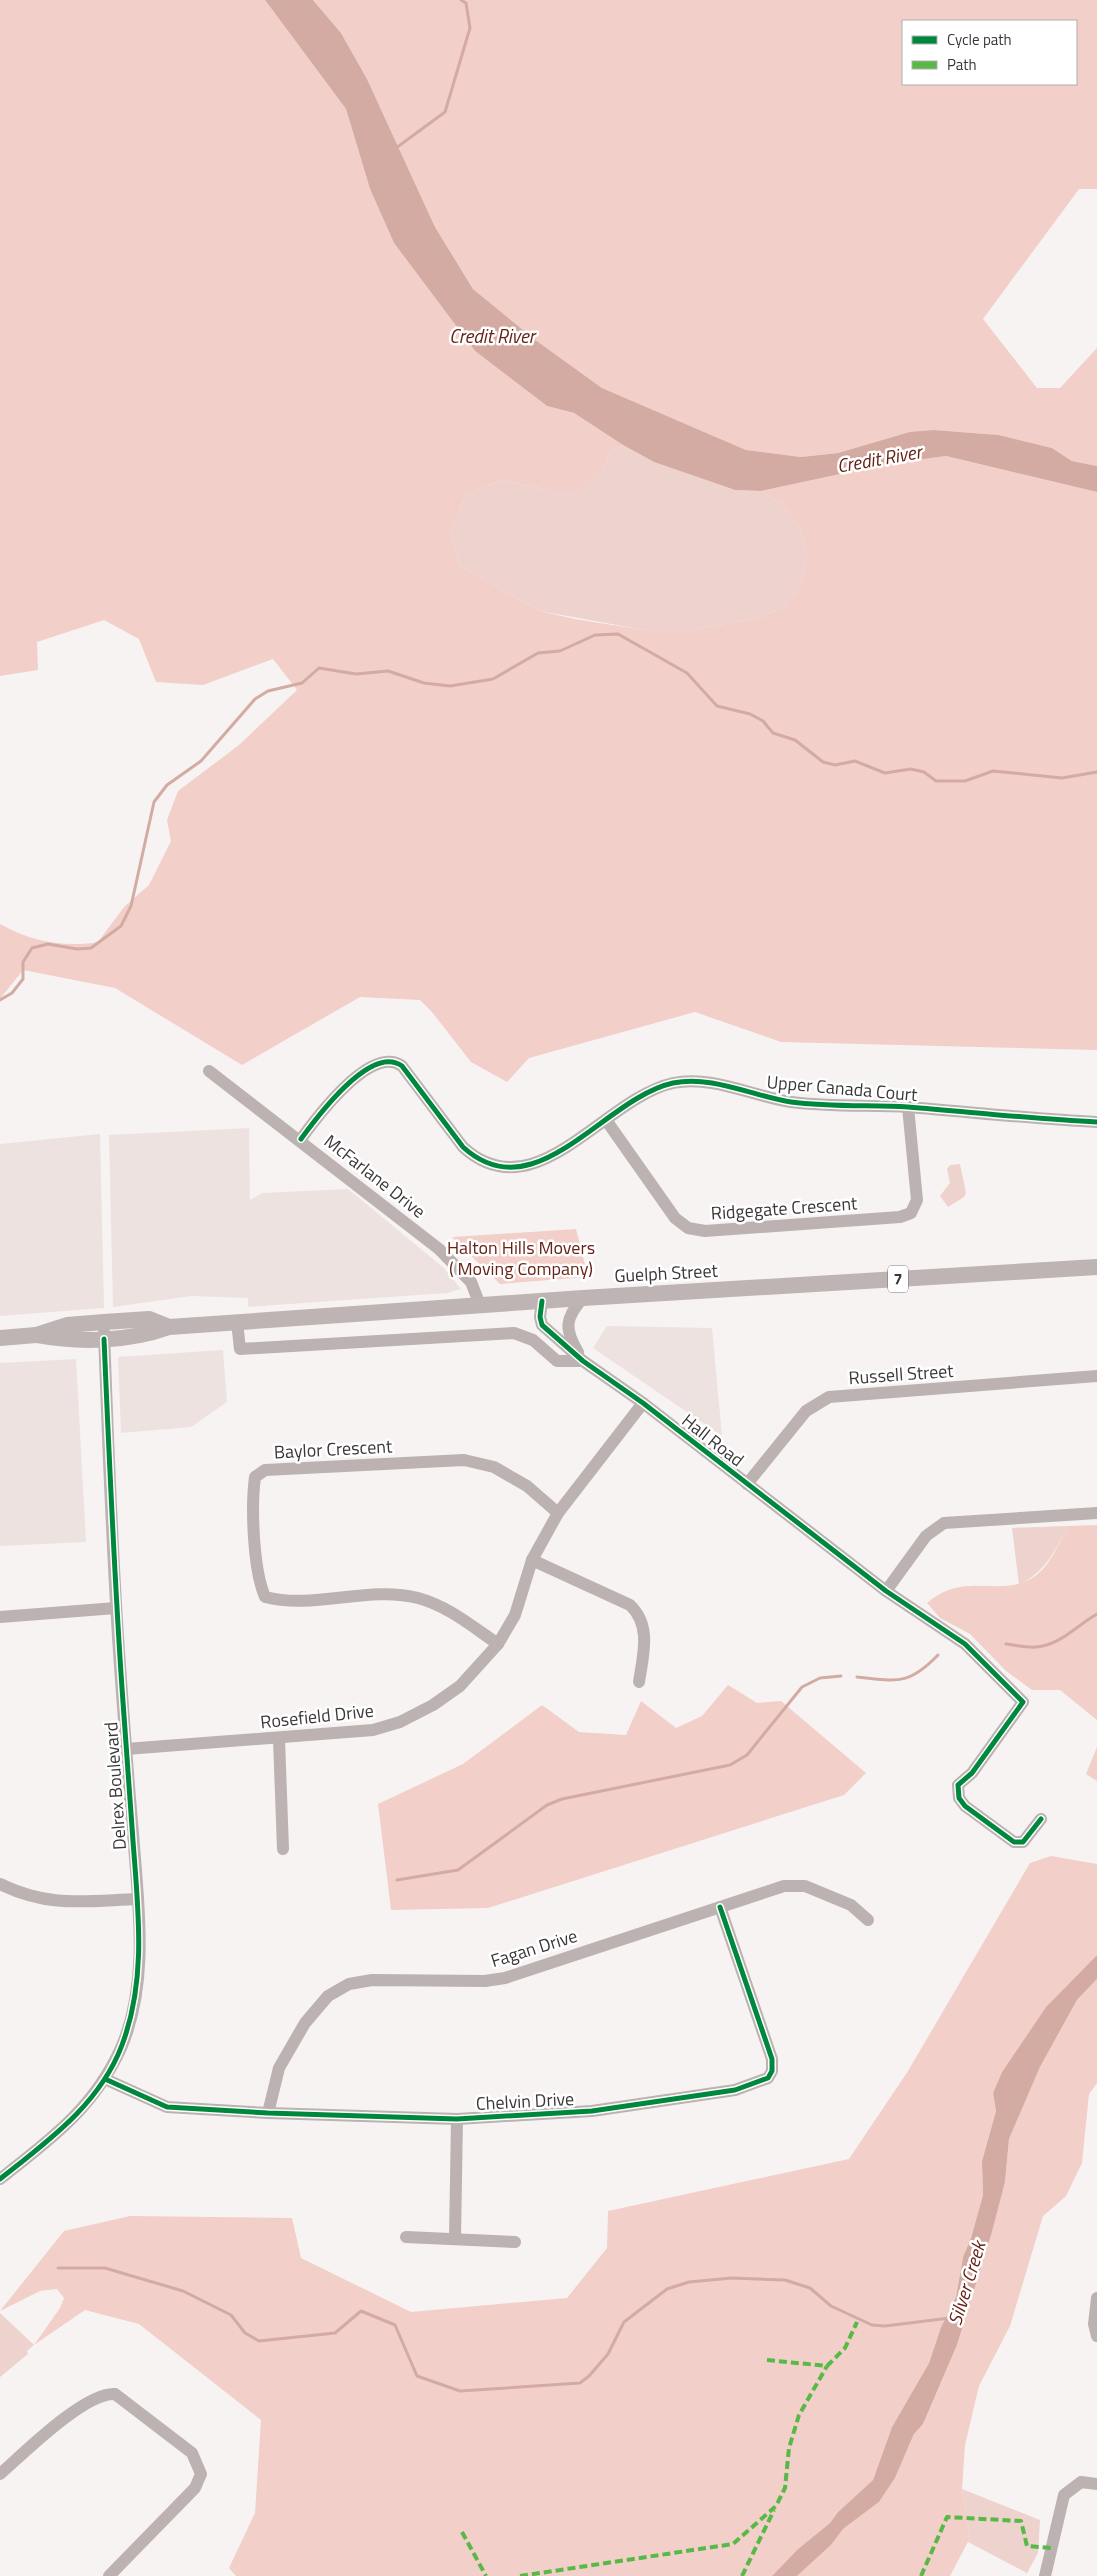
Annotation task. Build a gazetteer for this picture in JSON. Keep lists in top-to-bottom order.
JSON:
{
  "streets": {
    "main road": ["Guelph Street", "7"],
    "street": [
      "Upper Canada Court",
      "McFarlane Drive",
      "Ridgegate Crescent",
      "Russell Street",
      "Hall Road",
      "Baylor Crescent",
      "Rosefield Drive",
      "Delrex Boulevard",
      "Fagan Drive",
      "Chelvin Drive"
    ]
  },
  "crossings": [
    ["Upper Canada Court", "McFarlane Drive"],
    ["Upper Canada Court", "Ridgegate Crescent"],
    ["McFarlane Drive", "Guelph Street"],
    ["Guelph Street", "Hall Road"],
    ["Guelph Street", "Delrex Boulevard"],
    ["Russell Street", "Hall Road"],
    ["Hall Road", "Rosefield Drive"],
    ["Baylor Crescent", "Rosefield Drive"],
    ["Rosefield Drive", "Delrex Boulevard"],
    ["Delrex Boulevard", "Chelvin Drive"],
    ["Fagan Drive", "Chelvin Drive"]
  ],
  "water": ["Credit River", "Silver Creek"],
  "parks": ["Halton Hills Movers ( Moving Company)"],
  "legend": ["Cycle path", "Path"]
}
